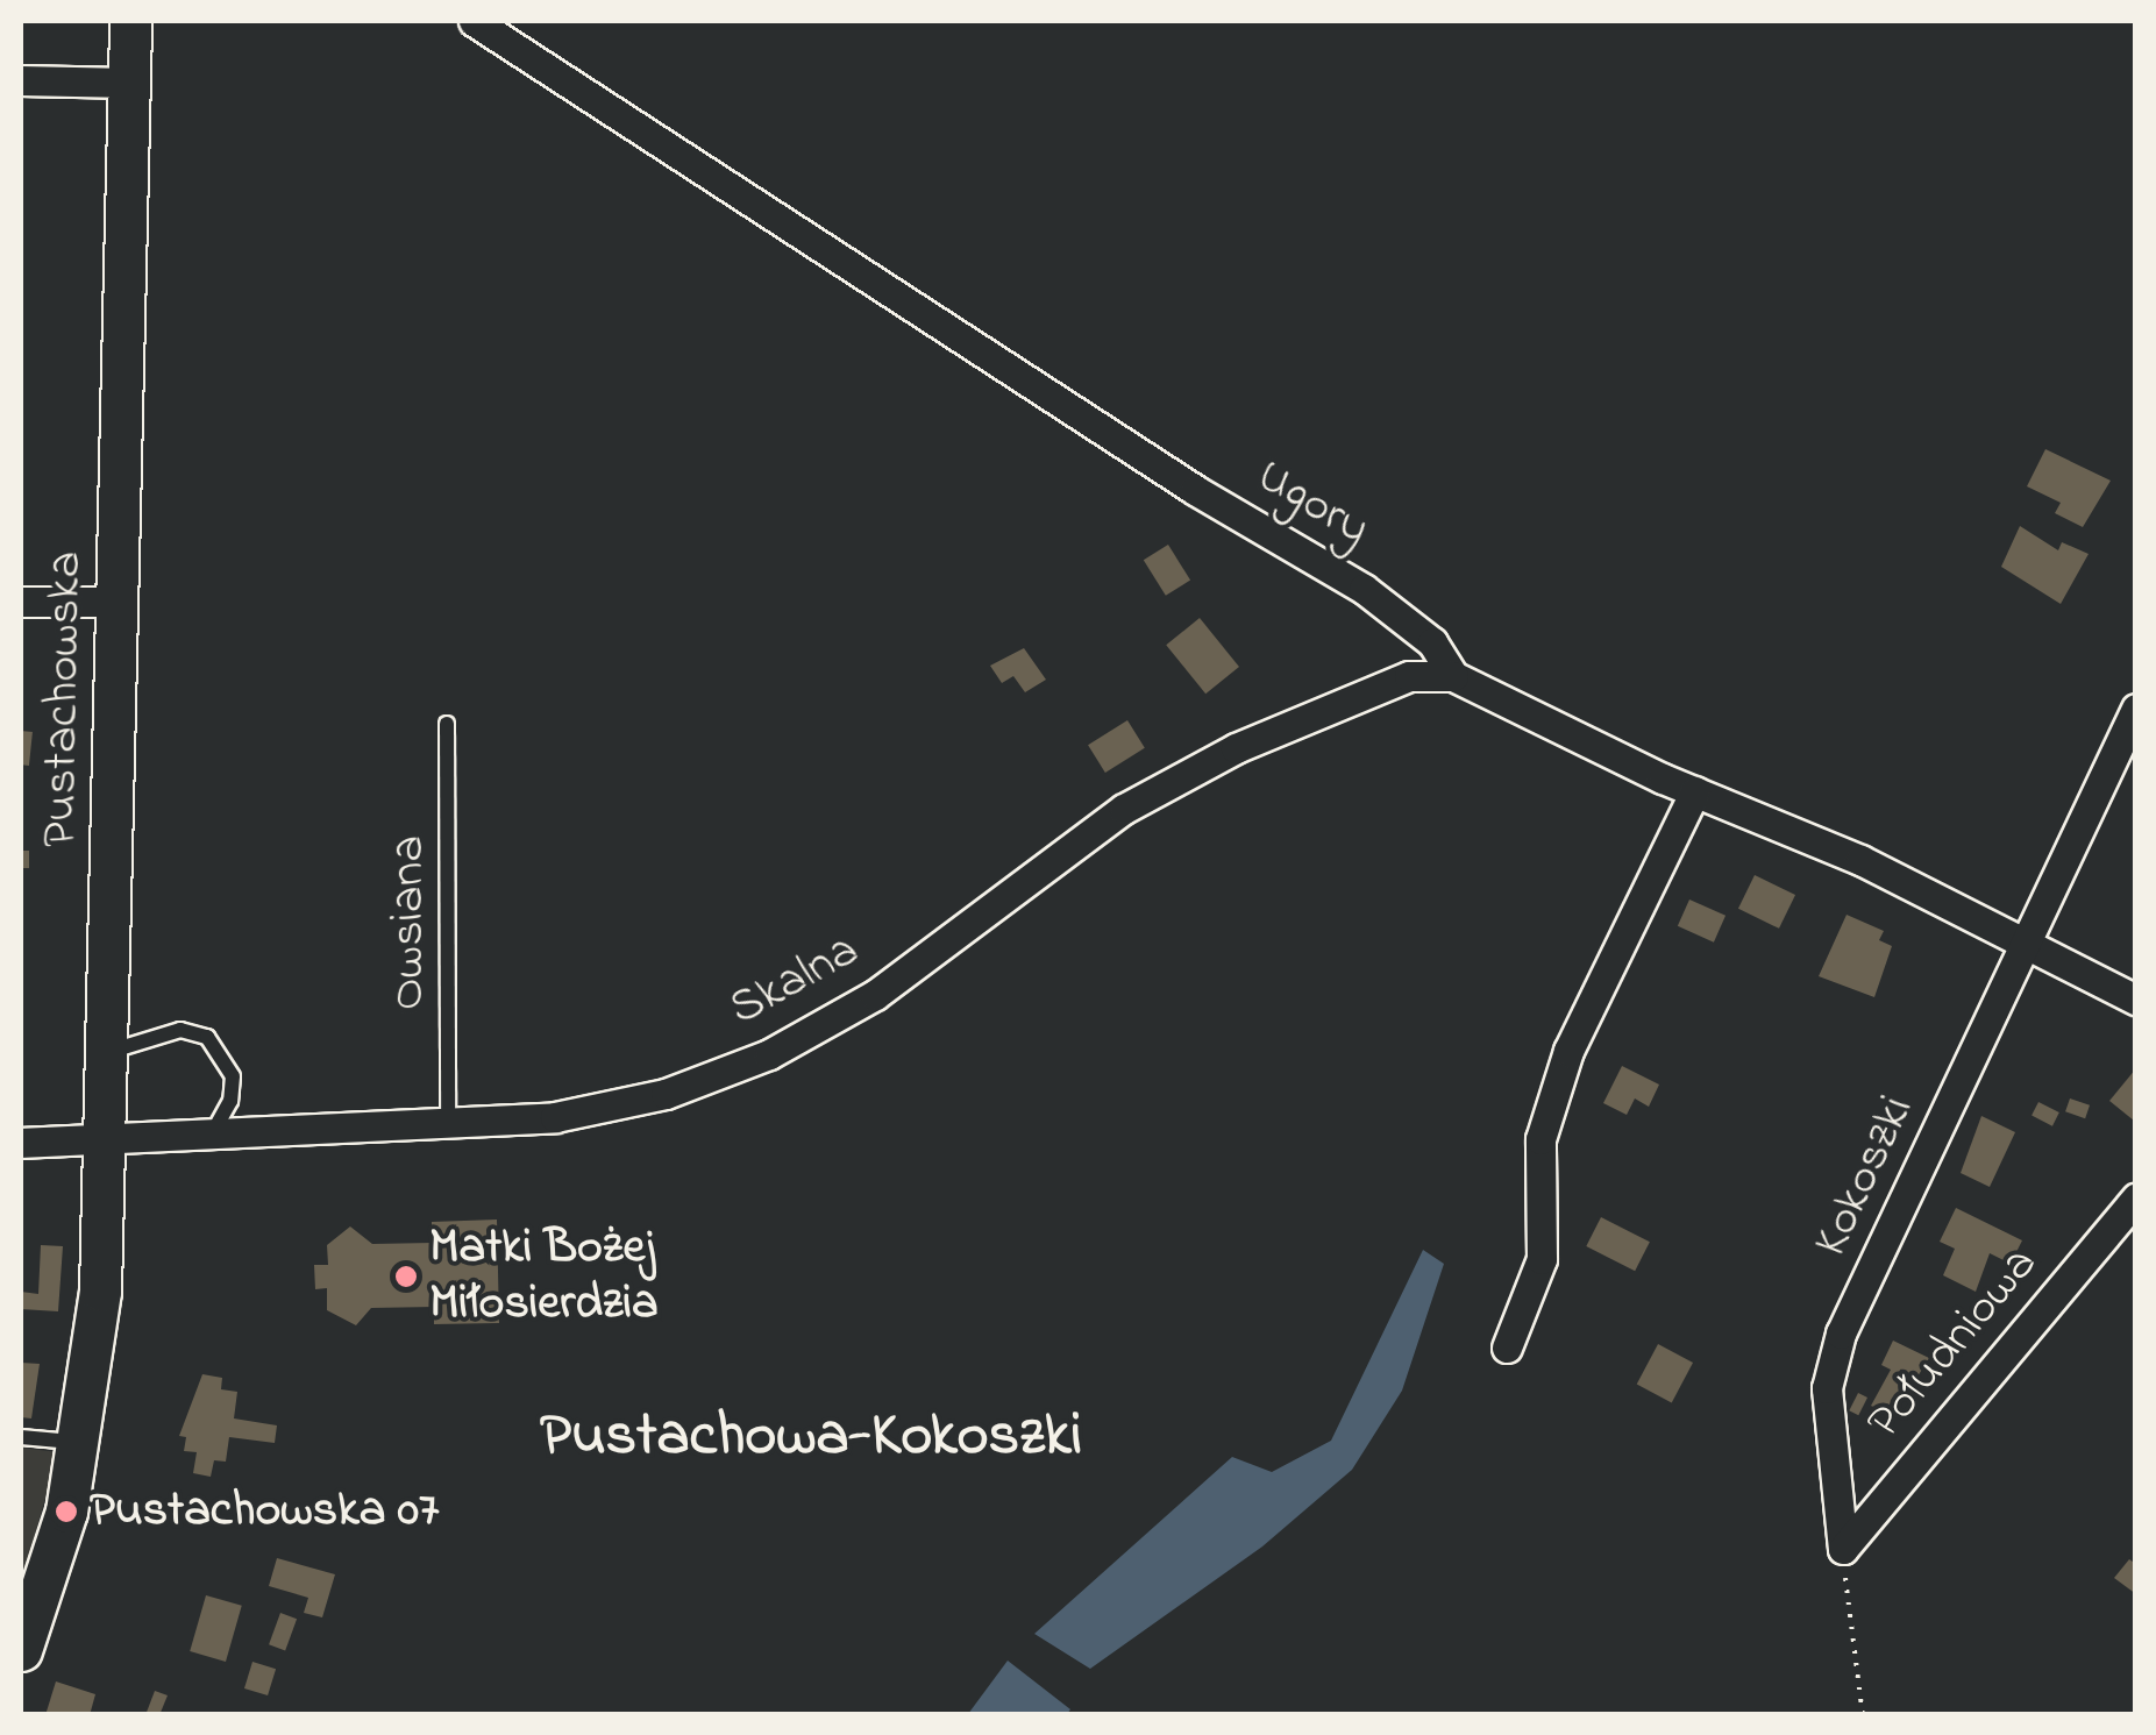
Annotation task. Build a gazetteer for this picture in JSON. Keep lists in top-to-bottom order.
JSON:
{
  "streets": {
    "street": [
      "Ugory",
      "Pustachowska",
      "Skalna",
      "Kokoszki",
      "Południowa"
    ],
    "lane": ["Owsiana"]
  },
  "crossings": [
    ["Ugory", "Skalna"],
    ["Ugory", "Kokoszki"],
    ["Pustachowska", "Skalna"],
    ["Owsiana", "Skalna"],
    ["Kokoszki", "Południowa"]
  ],
  "districts": ["Pustachowa-Kokoszki"],
  "places": ["Matki Bożej Miłosierdzia", "Pustachowska 07"]
}
